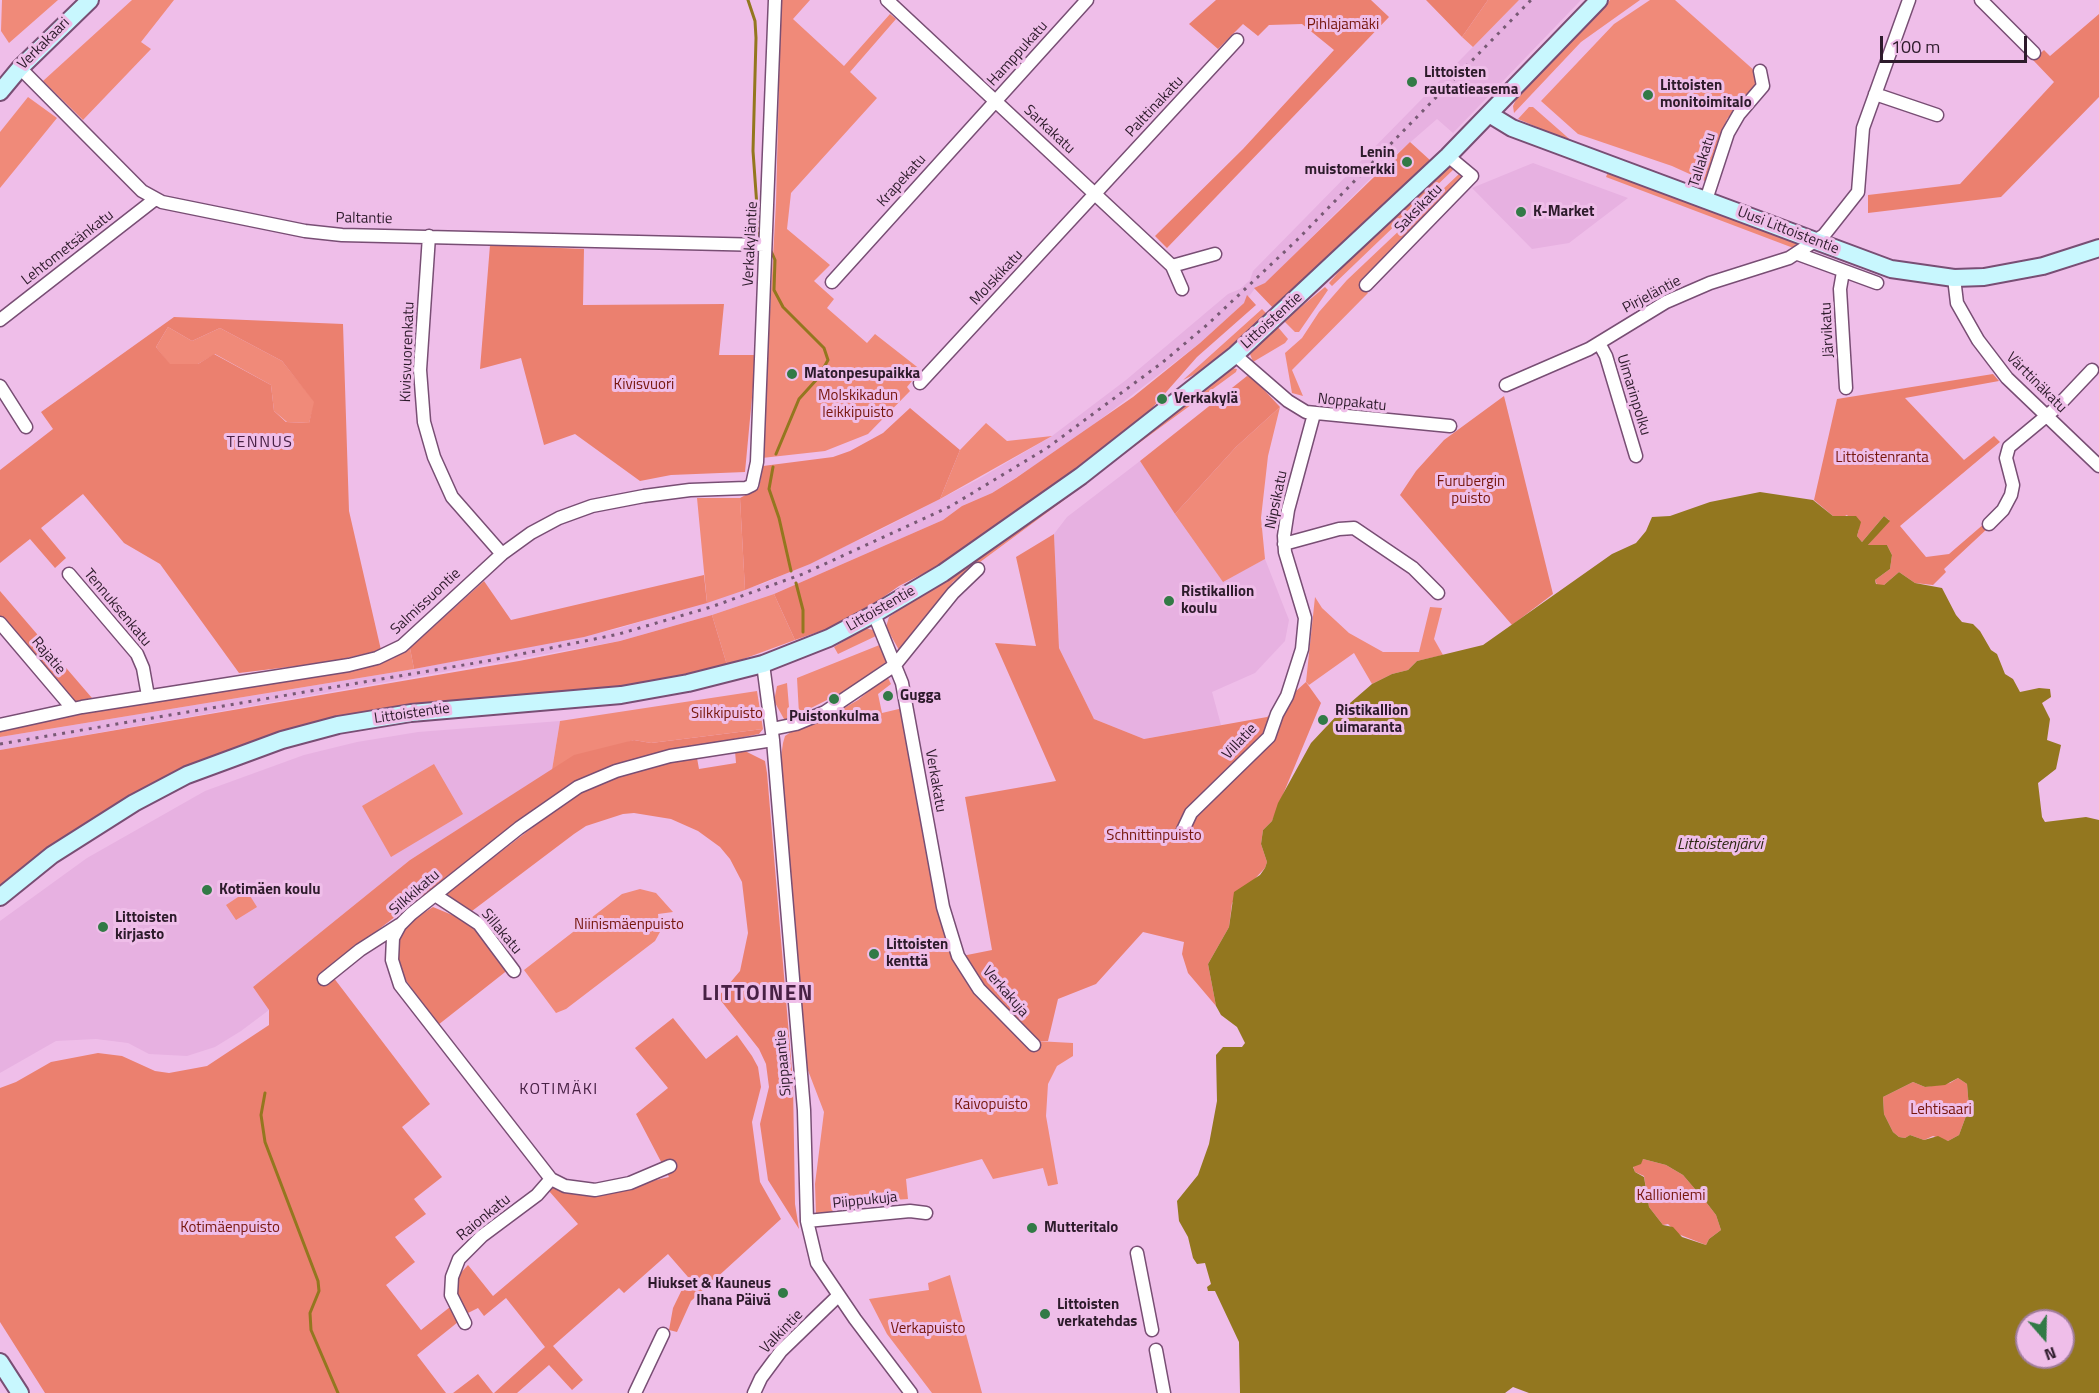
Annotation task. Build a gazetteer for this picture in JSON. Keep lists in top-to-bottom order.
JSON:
{
  "streets": {
    "street": [
      "Verkakaari",
      "Hamppukatu",
      "Palttinakatu",
      "Sarkakatu",
      "Tallakatu",
      "Krapekatu",
      "Saksikatu",
      "Paltantie",
      "Uusi Littoistentie",
      "Verkakyläntie",
      "Lehtometsänkatu",
      "Molskikatu",
      "Pirjeläntie",
      "Littoistentie",
      "Järvikatu",
      "Kivisvuorenkatu",
      "Värttinäkatu",
      "Uimarinpolku",
      "Noppakatu",
      "Nipsikatu",
      "Salmissuontie",
      "Tennuksenkatu",
      "Rajatie",
      "Villatie",
      "Verkakatu",
      "Silkkikatu",
      "Sillakatu",
      "Verkakuja",
      "Sippaantie",
      "Piippukuja",
      "Raionkatu",
      "Valkintie"
    ]
  },
  "crossings": [
    ["Verkakaari", "Paltantie"],
    ["Hamppukatu", "Sarkakatu"],
    ["Hamppukatu", "Krapekatu"],
    ["Palttinakatu", "Sarkakatu"],
    ["Palttinakatu", "Molskikatu"],
    ["Sarkakatu", "Krapekatu"],
    ["Sarkakatu", "Molskikatu"],
    ["Tallakatu", "Uusi Littoistentie"],
    ["Saksikatu", "Littoistentie"],
    ["Paltantie", "Verkakyläntie"],
    ["Paltantie", "Lehtometsänkatu"],
    ["Paltantie", "Kivisvuorenkatu"],
    ["Uusi Littoistentie", "Pirjeläntie"],
    ["Uusi Littoistentie", "Littoistentie"],
    ["Uusi Littoistentie", "Värttinäkatu"],
    ["Verkakyläntie", "Salmissuontie"],
    ["Pirjeläntie", "Uimarinpolku"],
    ["Littoistentie", "Noppakatu"],
    ["Littoistentie", "Verkakatu"],
    ["Littoistentie", "Sippaantie"],
    ["Kivisvuorenkatu", "Salmissuontie"],
    ["Noppakatu", "Nipsikatu"],
    ["Nipsikatu", "Villatie"],
    ["Salmissuontie", "Tennuksenkatu"],
    ["Salmissuontie", "Rajatie"],
    ["Verkakatu", "Silkkikatu"],
    ["Verkakatu", "Verkakuja"],
    ["Silkkikatu", "Sillakatu"],
    ["Silkkikatu", "Sippaantie"],
    ["Silkkikatu", "Raionkatu"],
    ["Sippaantie", "Piippukuja"],
    ["Sippaantie", "Valkintie"]
  ],
  "districts": ["TENNUS", "LITTOINEN", "KOTIMÄKI"],
  "water": ["Littoistenjärvi"],
  "parks": [
    "Pihlajamäki",
    "Kivisvuori",
    "Molskikadun leikkipuisto",
    "Littoistenranta",
    "Furubergin puisto",
    "Silkkipuisto",
    "Schnittinpuisto",
    "Niinismäenpuisto",
    "Kaivopuisto",
    "Lehtisaari",
    "Kallioniemi",
    "Kotimäenpuisto",
    "Verkapuisto"
  ],
  "places": [
    "Littoisten rautatieasema",
    "Littoisten monitoimitalo",
    "Lenin muistomerkki",
    "K-Market",
    "Matonpesupaikka",
    "Verkakylä",
    "Ristikallion koulu",
    "Gugga",
    "Puistonkulma",
    "Ristikallion uimaranta",
    "Kotimäen koulu",
    "Littoisten kirjasto",
    "Littoisten kenttä",
    "Mutteritalo",
    "Hiukset & Kauneus Ihana Päivä",
    "Littoisten verkatehdas"
  ],
  "scale_bar": "100 m",
  "north": "bottom"
}
